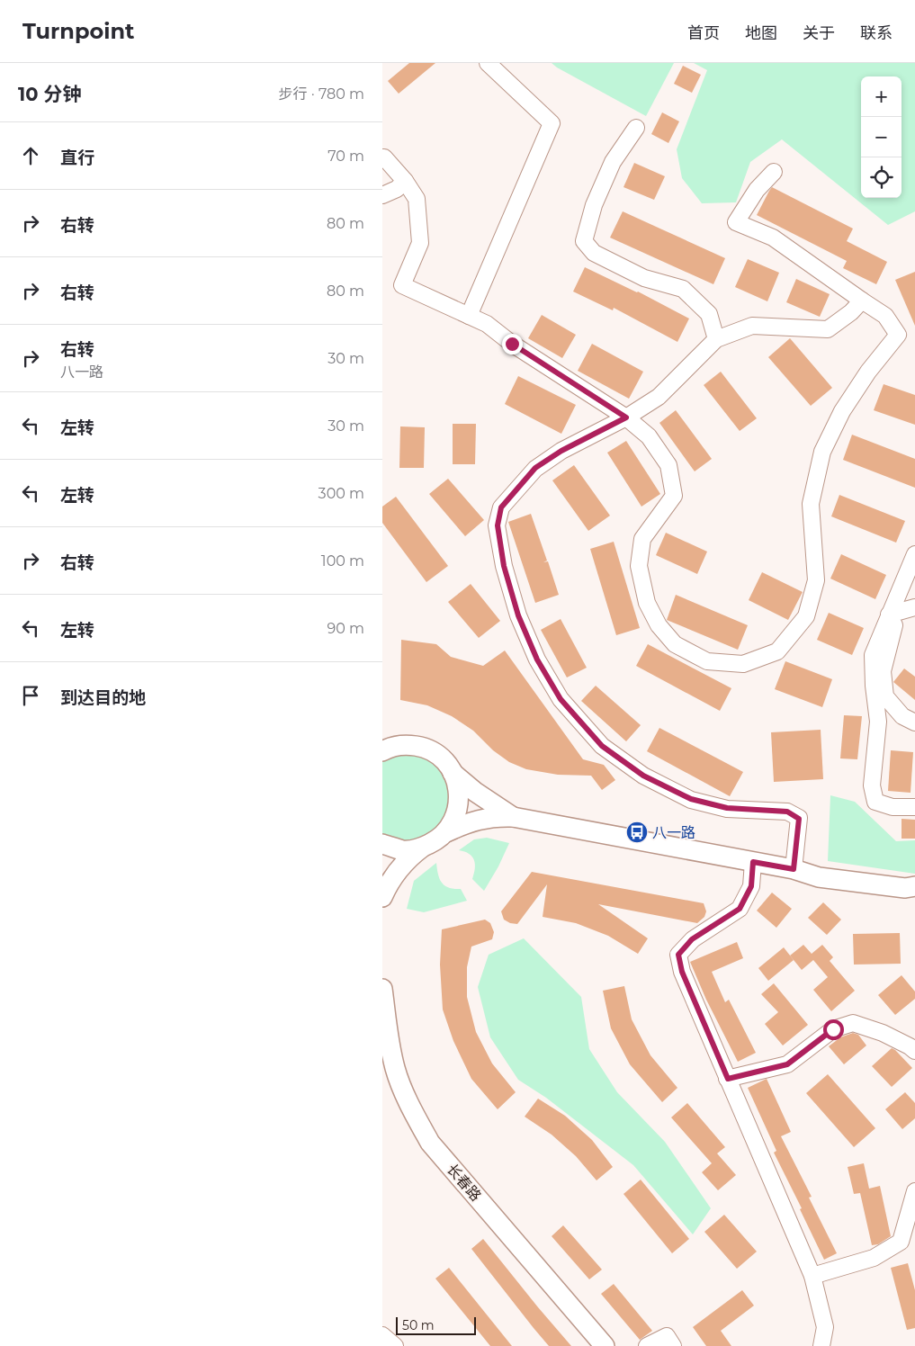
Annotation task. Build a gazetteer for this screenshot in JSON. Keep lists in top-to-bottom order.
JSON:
{
  "streets": {
    "main road": ["长春路"]
  },
  "places": {
    "bus stop": ["八一路"]
  },
  "scale_bar": "50 m",
  "page": {
    "header": "Turnpoint",
    "nav": [
      "首页",
      "地图",
      "关于",
      "联系"
    ],
    "heading": ["10 分钟", "步行 · 780 m"],
    "map_buttons": ["+", "−"],
    "list": [
      ["直行", "70 m"],
      ["右转", "80 m"],
      ["右转", "80 m"],
      ["右转", "八一路", "30 m"],
      ["左转", "30 m"],
      ["左转", "300 m"],
      ["右转", "100 m"],
      ["左转", "90 m"],
      "到达目的地"
    ],
    "scale": "50 m"
  }
}
